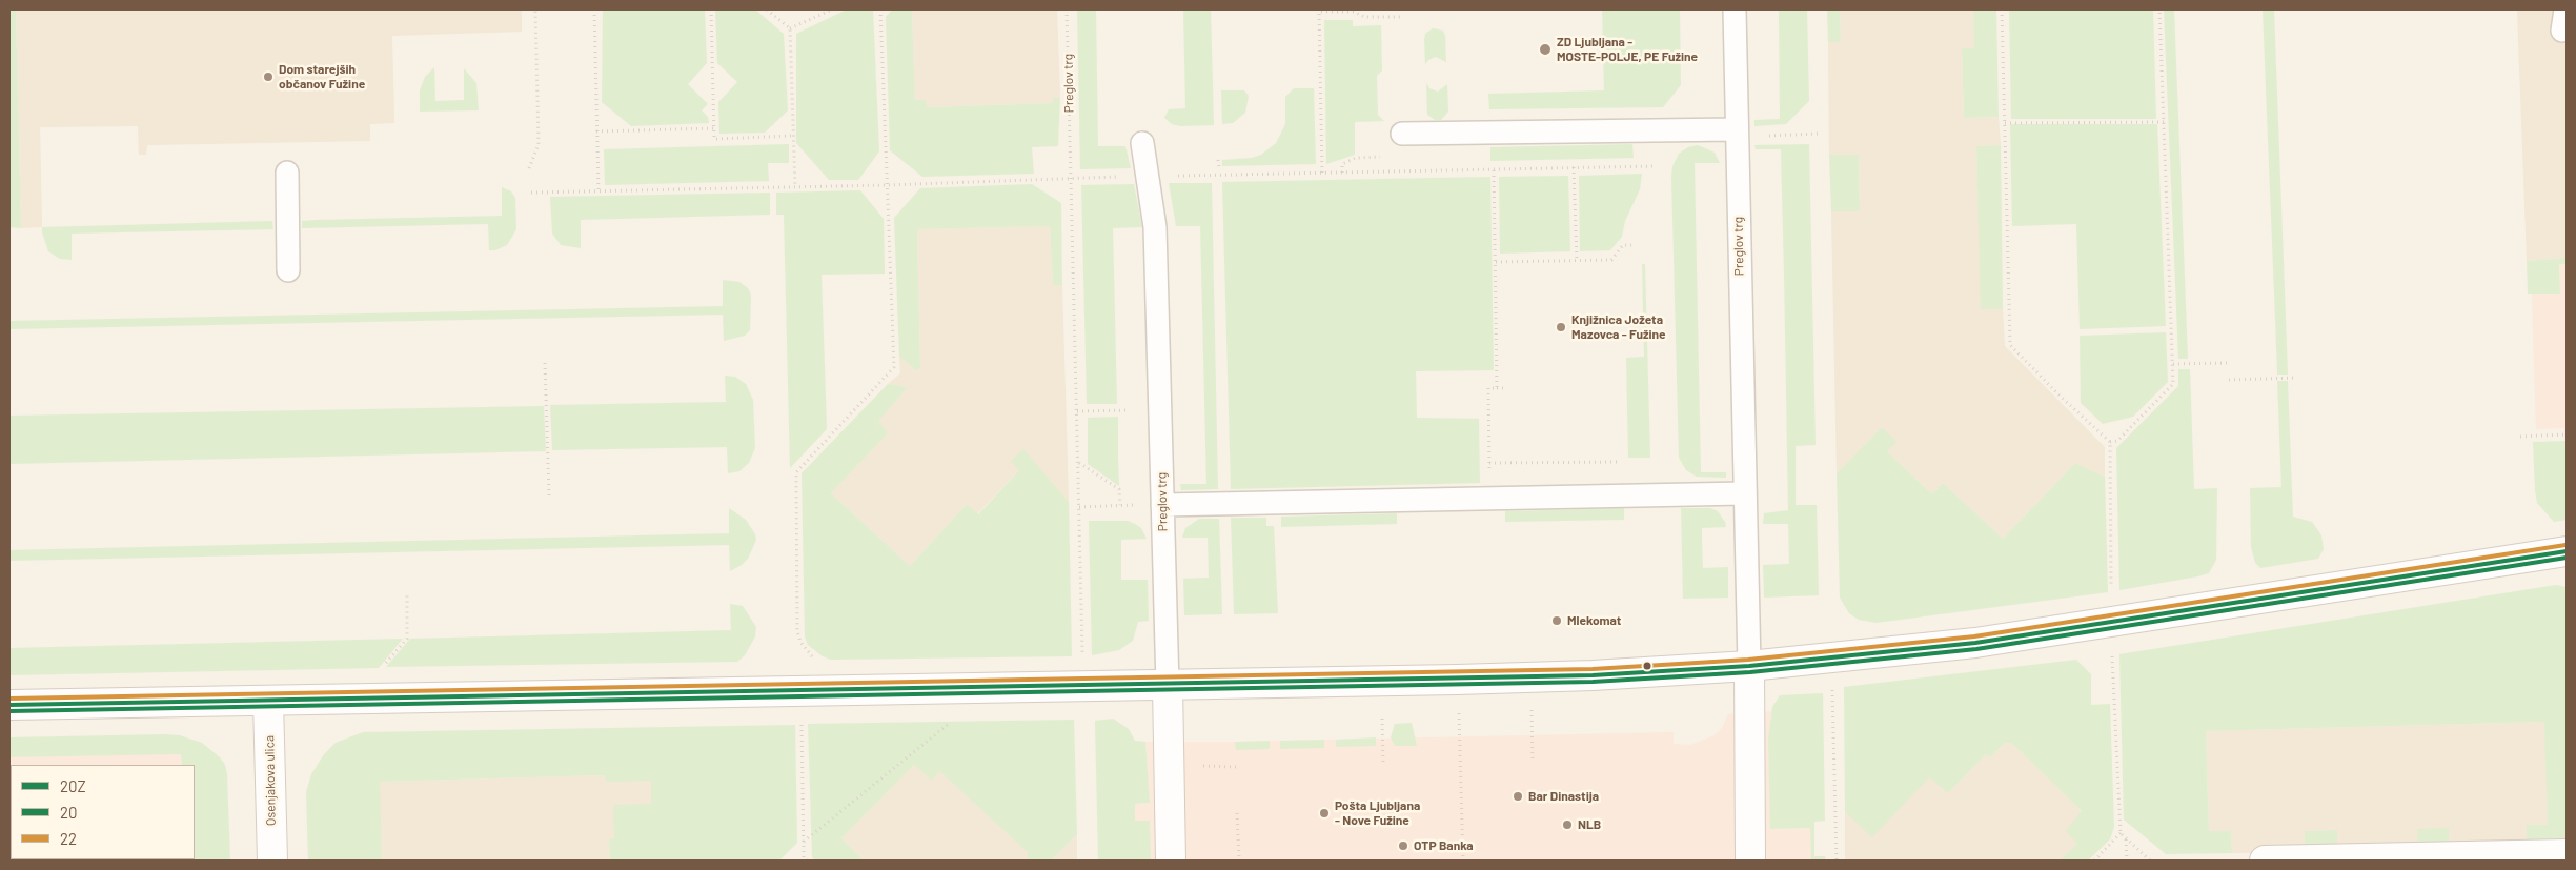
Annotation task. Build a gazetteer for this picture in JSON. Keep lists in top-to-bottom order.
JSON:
{
  "streets": {
    "street": ["Preglov trg", "Osenjakova ulica"]
  },
  "places": [
    "ZD Ljubljana - MOSTE-POLJE, PE Fužine",
    "Dom starejših občanov Fužine",
    "Knjižnica Jožeta Mazovca - Fužine",
    "Mlekomat",
    "Bar Dinastija",
    "Pošta Ljubljana - Nove Fužine",
    "NLB",
    "OTP Banka"
  ],
  "lines": ["transit line 22", "transit line 20Z", "transit line 20"],
  "legend": ["20Z", "20", "22"]
}
